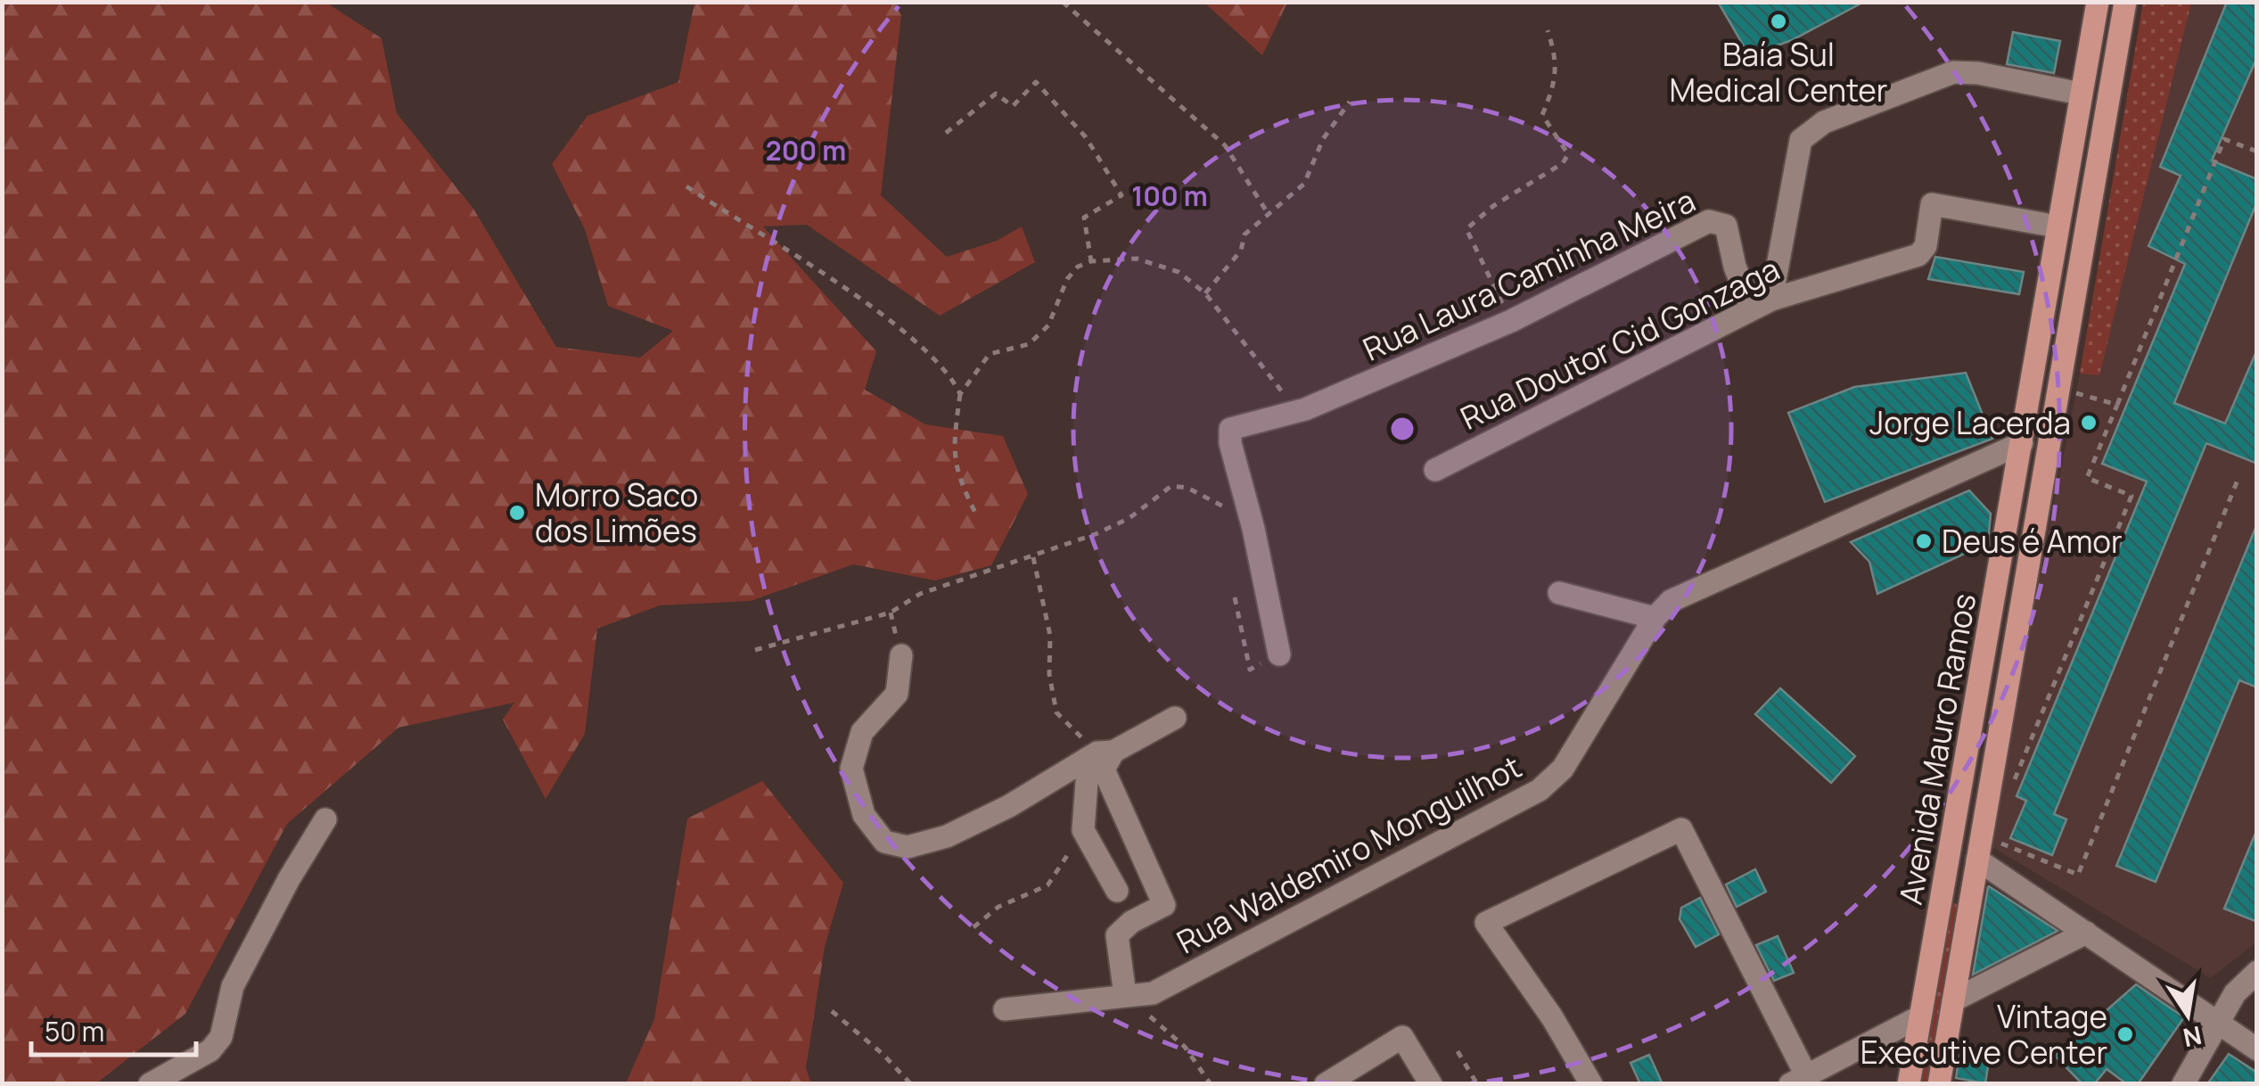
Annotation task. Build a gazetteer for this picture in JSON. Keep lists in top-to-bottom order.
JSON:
{
  "streets": {
    "main road": ["Avenida Mauro Ramos"],
    "street": ["Rua Laura Caminha Meira", "Rua Doutor Cid Gonzaga", "Rua Waldemiro Monguilhot"]
  },
  "crossings": [
    ["Rua Laura Caminha Meira", "Rua Doutor Cid Gonzaga"],
    ["Rua Doutor Cid Gonzaga", "Avenida Mauro Ramos"],
    ["Avenida Mauro Ramos", "Rua Waldemiro Monguilhot"]
  ],
  "places": [
    "Baía Sul Medical Center",
    "Jorge Lacerda",
    "Morro Saco dos Limões",
    "Deus é Amor",
    "Vintage Executive Center"
  ],
  "scale_bar": "50 m",
  "north": "bottom",
  "rings": ["200 m", "100 m"]
}
